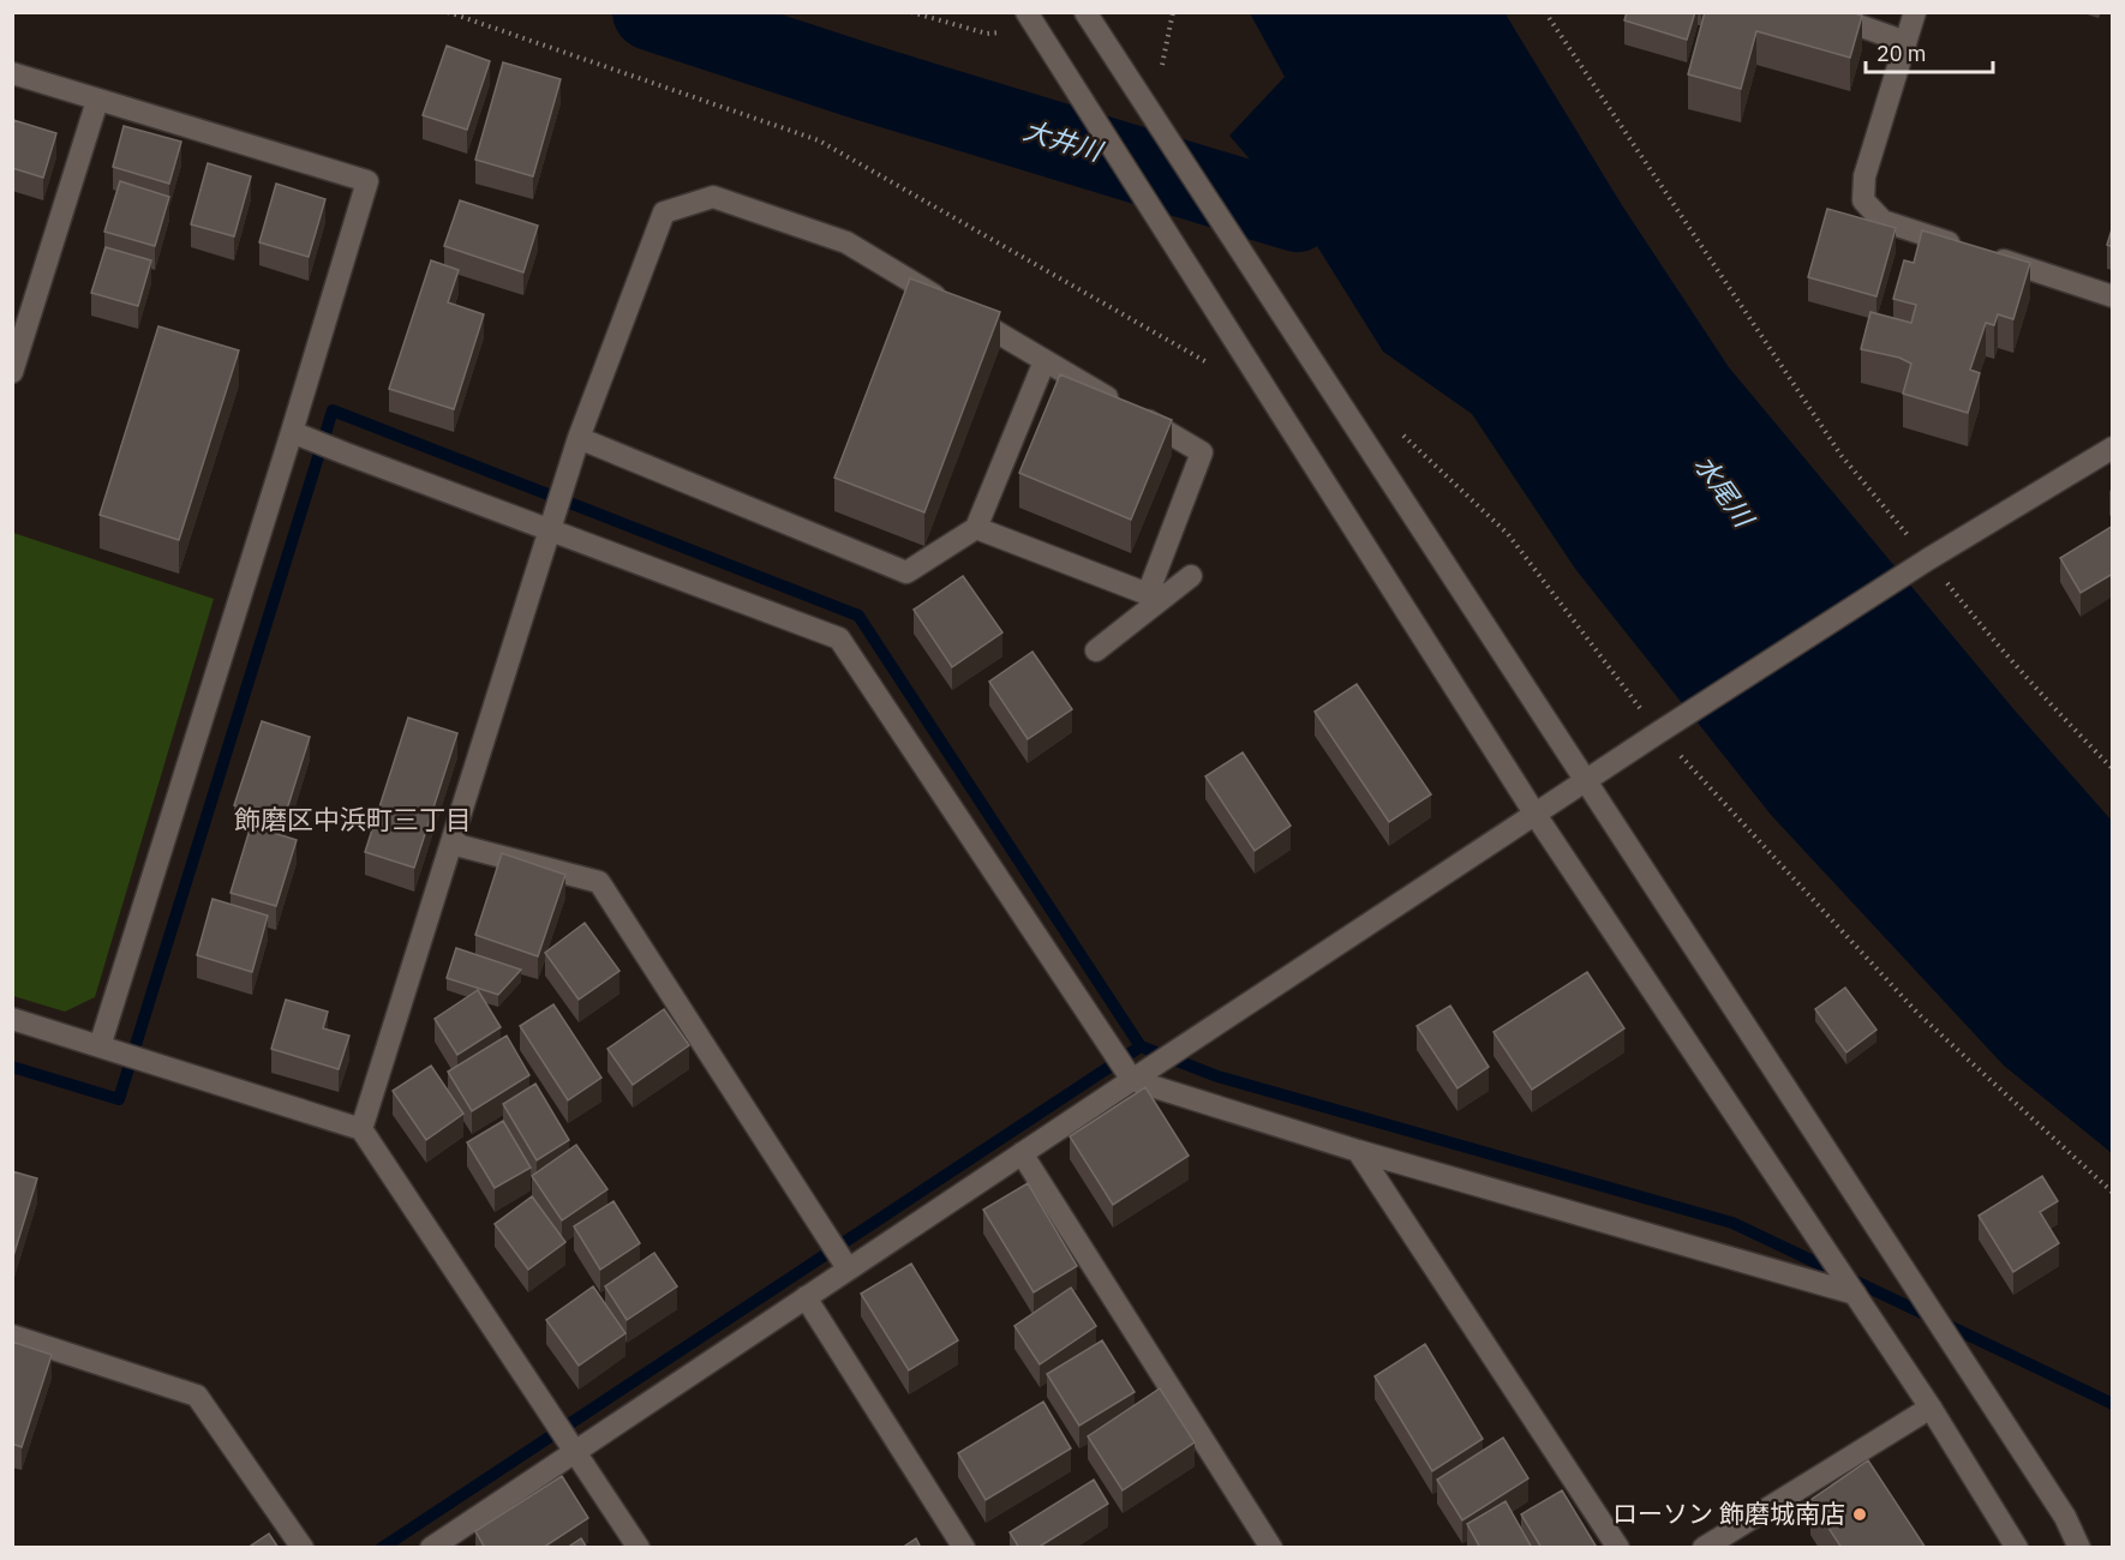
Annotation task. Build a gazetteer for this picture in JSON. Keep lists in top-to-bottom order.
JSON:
{
  "districts": ["飾磨区中浜町三丁目"],
  "water": ["大井川", "水尾川"],
  "places": ["ローソン 飾磨城南店"],
  "scale_bar": "20 m"
}
